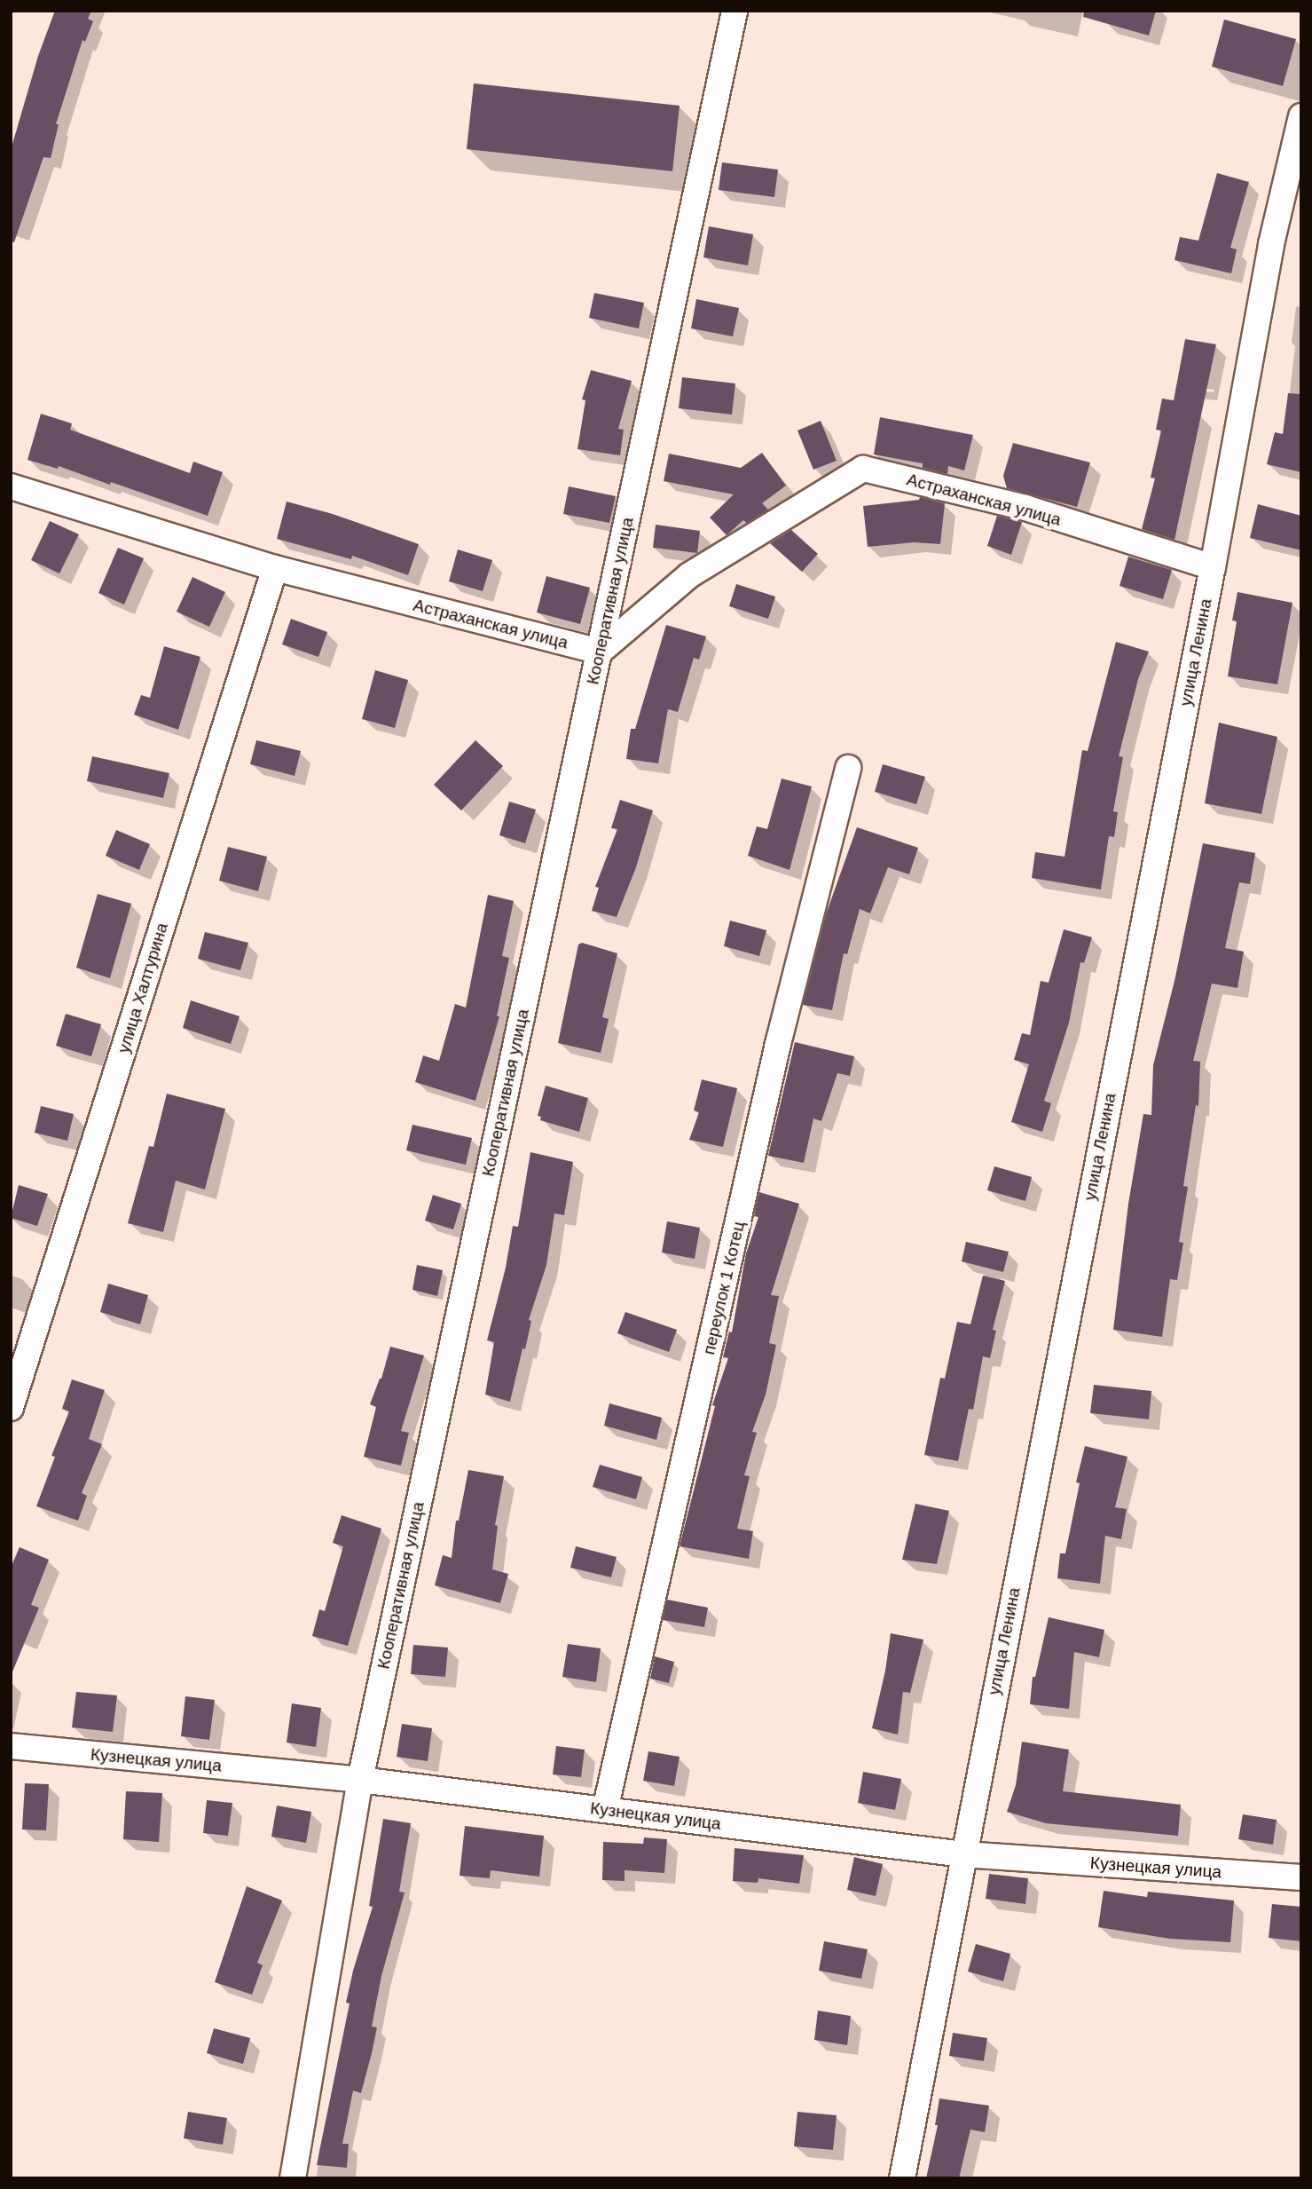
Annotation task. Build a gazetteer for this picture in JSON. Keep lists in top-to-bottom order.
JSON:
{
  "streets": {
    "street": [
      "Астраханская улица",
      "Кооперативная улица",
      "улица Ленина",
      "улица Халтурина",
      "переулок 1 Котец",
      "Кузнецкая улица"
    ]
  },
  "crossings": [
    ["Астраханская улица", "Кооперативная улица"],
    ["Астраханская улица", "улица Ленина"],
    ["Астраханская улица", "улица Халтурина"],
    ["Кооперативная улица", "Кузнецкая улица"],
    ["улица Ленина", "Кузнецкая улица"],
    ["переулок 1 Котец", "Кузнецкая улица"]
  ]
}
